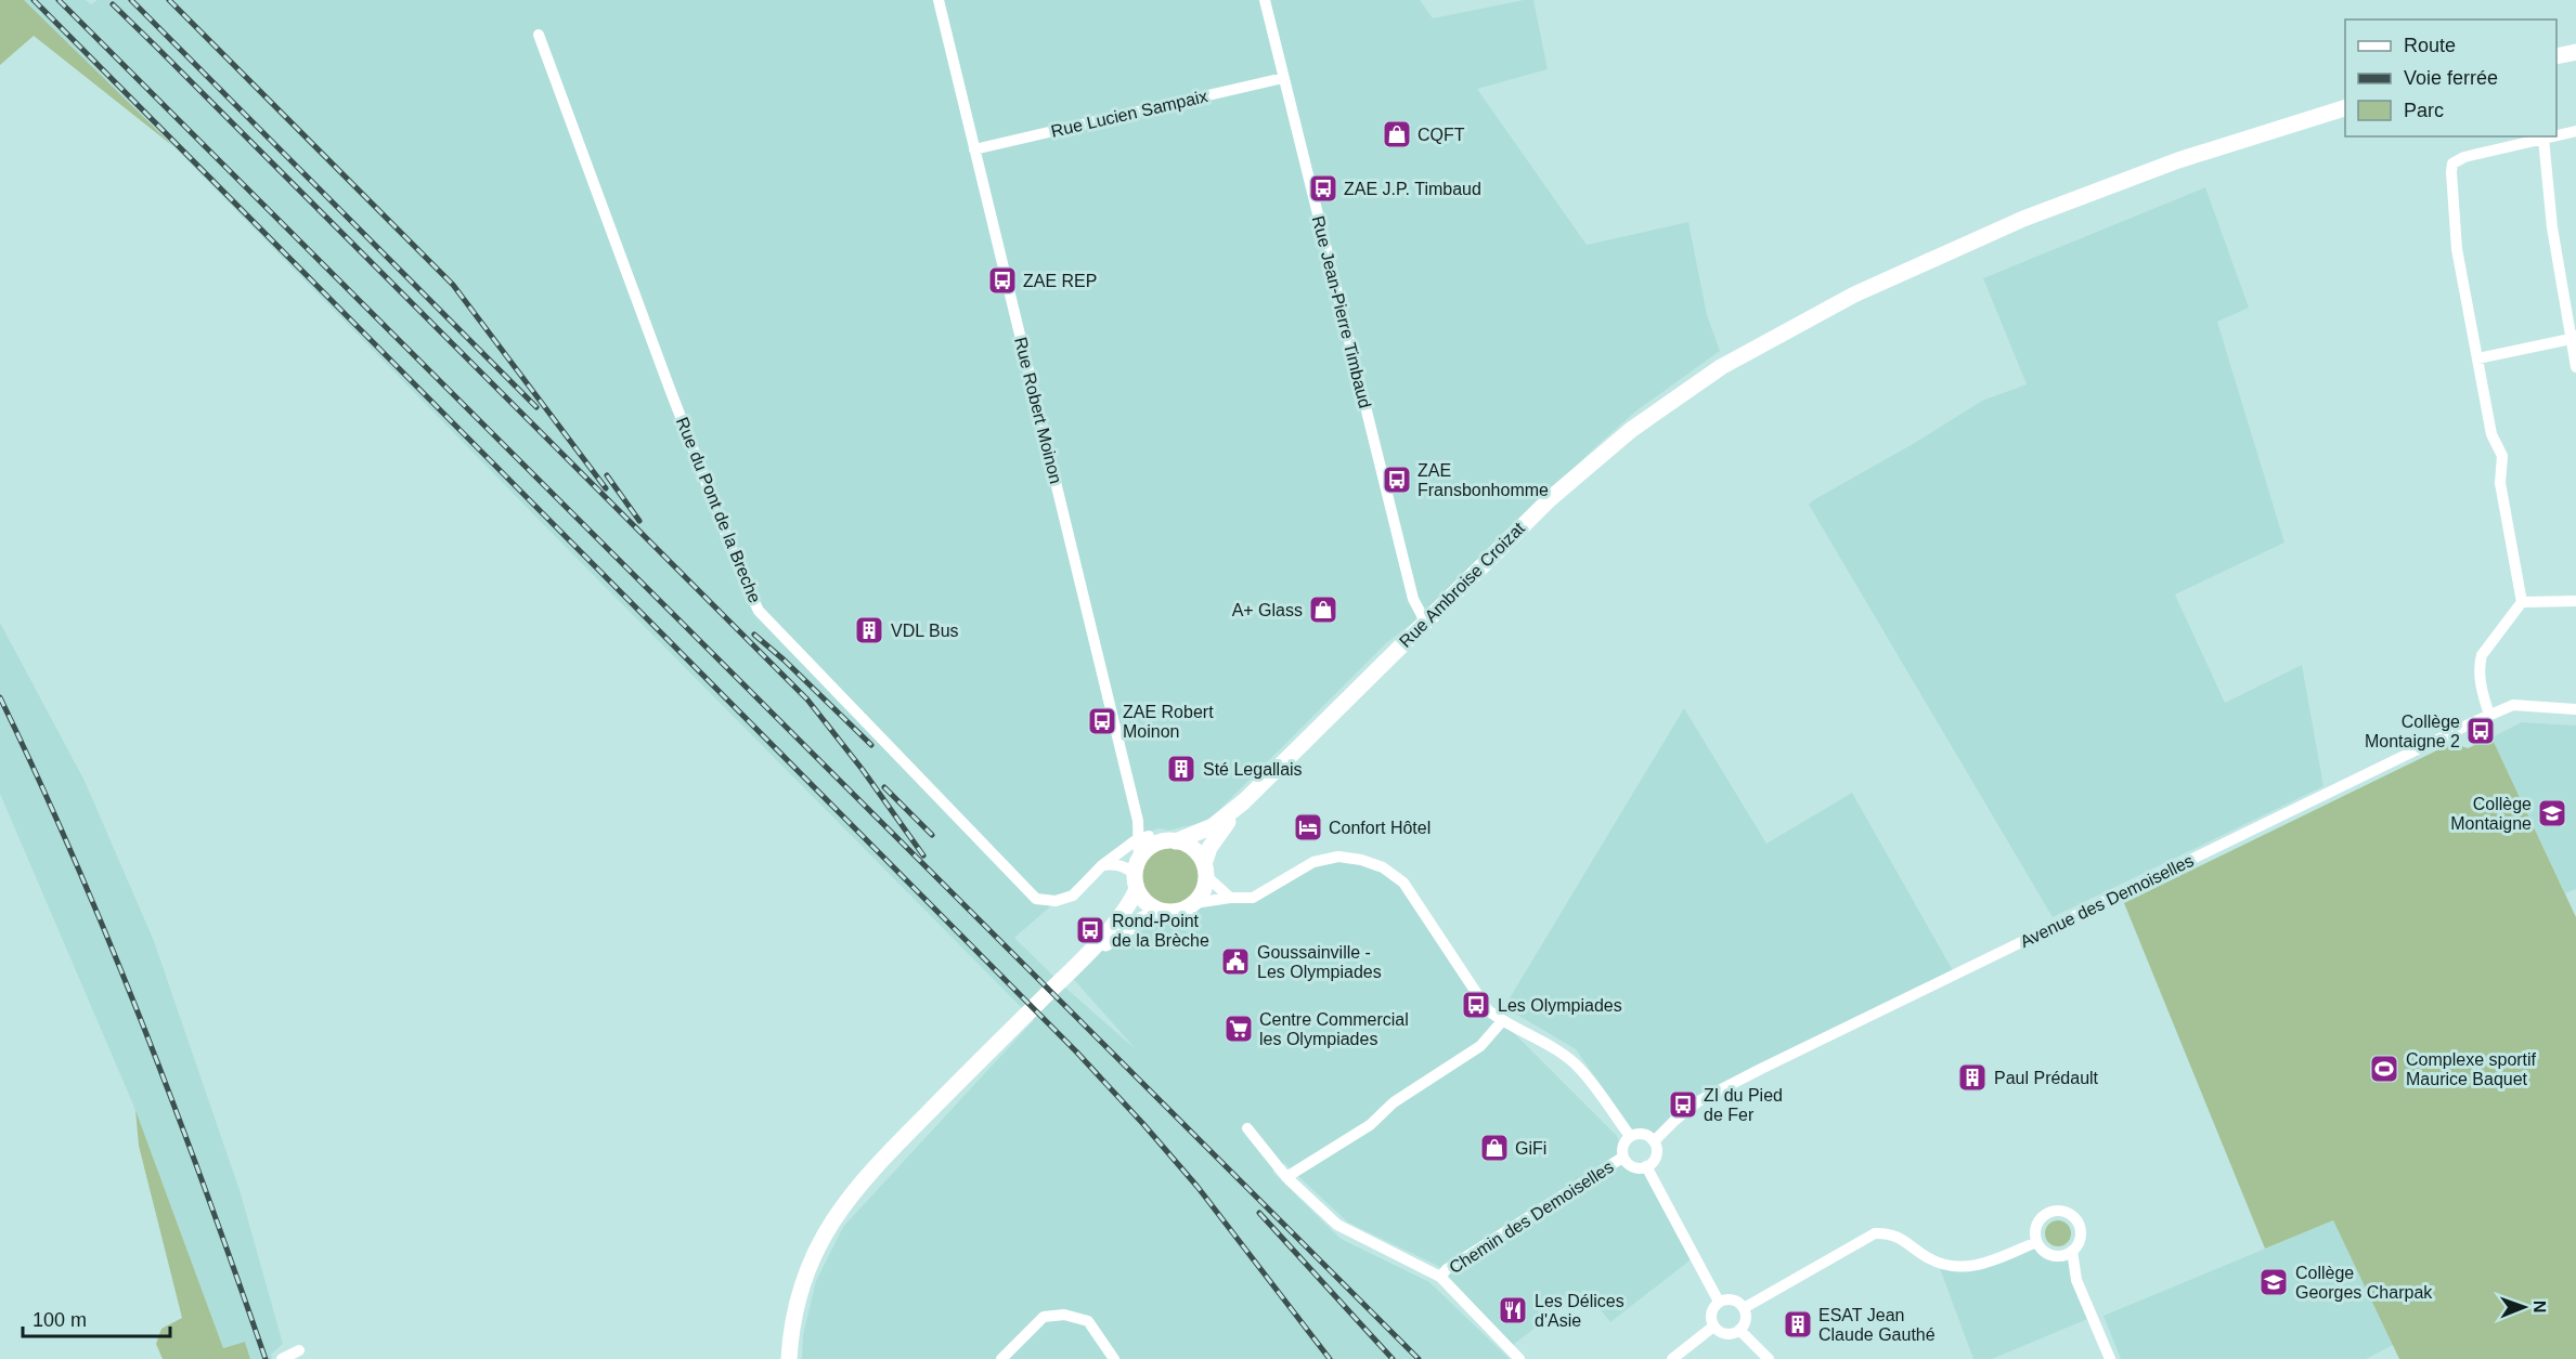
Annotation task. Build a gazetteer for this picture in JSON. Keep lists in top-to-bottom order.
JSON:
{
  "streets": {
    "main road": ["Rue Ambroise Croizat"],
    "street": [
      "Rue Lucien Sampaix",
      "Rue Jean-Pierre Timbaud",
      "Rue Robert Moinon",
      "Rue du Pont de la Breche",
      "Avenue des Demoiselles",
      "Chemin des Demoiselles"
    ]
  },
  "crossings": [
    ["Rue Lucien Sampaix", "Rue Jean-Pierre Timbaud"],
    ["Rue Lucien Sampaix", "Rue Robert Moinon"],
    ["Rue Jean-Pierre Timbaud", "Rue Ambroise Croizat"],
    ["Rue Robert Moinon", "Rue du Pont de la Breche"],
    ["Avenue des Demoiselles", "Chemin des Demoiselles"]
  ],
  "places": {
    "shop": ["CQFT", "A+ Glass", "GiFi"],
    "bus stop": [
      "ZAE J.P. Timbaud",
      "ZAE REP",
      "ZAE Fransbonhomme",
      "ZAE Robert Moinon",
      "Collège Montaigne 2",
      "Rond-Point de la Brèche",
      "Les Olympiades",
      "ZI du Pied de Fer"
    ],
    "building": [
      "VDL Bus",
      "Sté Legallais",
      "Paul Prédault",
      "ESAT Jean Claude Gauthé"
    ],
    "school or university": ["Collège Montaigne", "Collège Georges Charpak"],
    "hotel": ["Confort Hôtel"],
    "public building": ["Goussainville - Les Olympiades"],
    "supermarket": ["Centre Commercial les Olympiades"],
    "sports": ["Complexe sportif Maurice Baquet"],
    "restaurant": ["Les Délices d'Asie"]
  },
  "legend": ["Route", "Voie ferrée", "Parc"],
  "scale_bar": "100 m",
  "north": "right"
}
